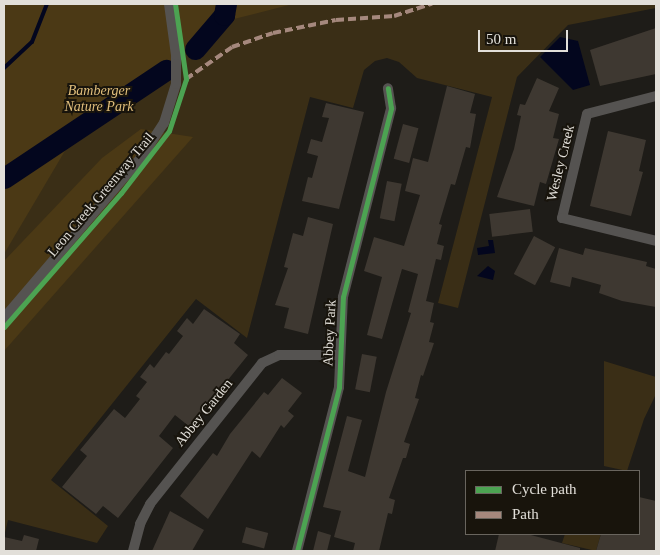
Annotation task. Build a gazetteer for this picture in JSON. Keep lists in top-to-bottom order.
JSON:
{
  "streets": {
    "street": ["Wesley Creek", "Abbey Park", "Abbey Garden"],
    "cycle path": ["Leon Creek Greenway Trail"]
  },
  "crossings": [
    ["Abbey Park", "Abbey Garden"]
  ],
  "parks": ["Bamberger Nature Park"],
  "legend": ["Cycle path", "Path"],
  "scale_bar": "50 m"
}
